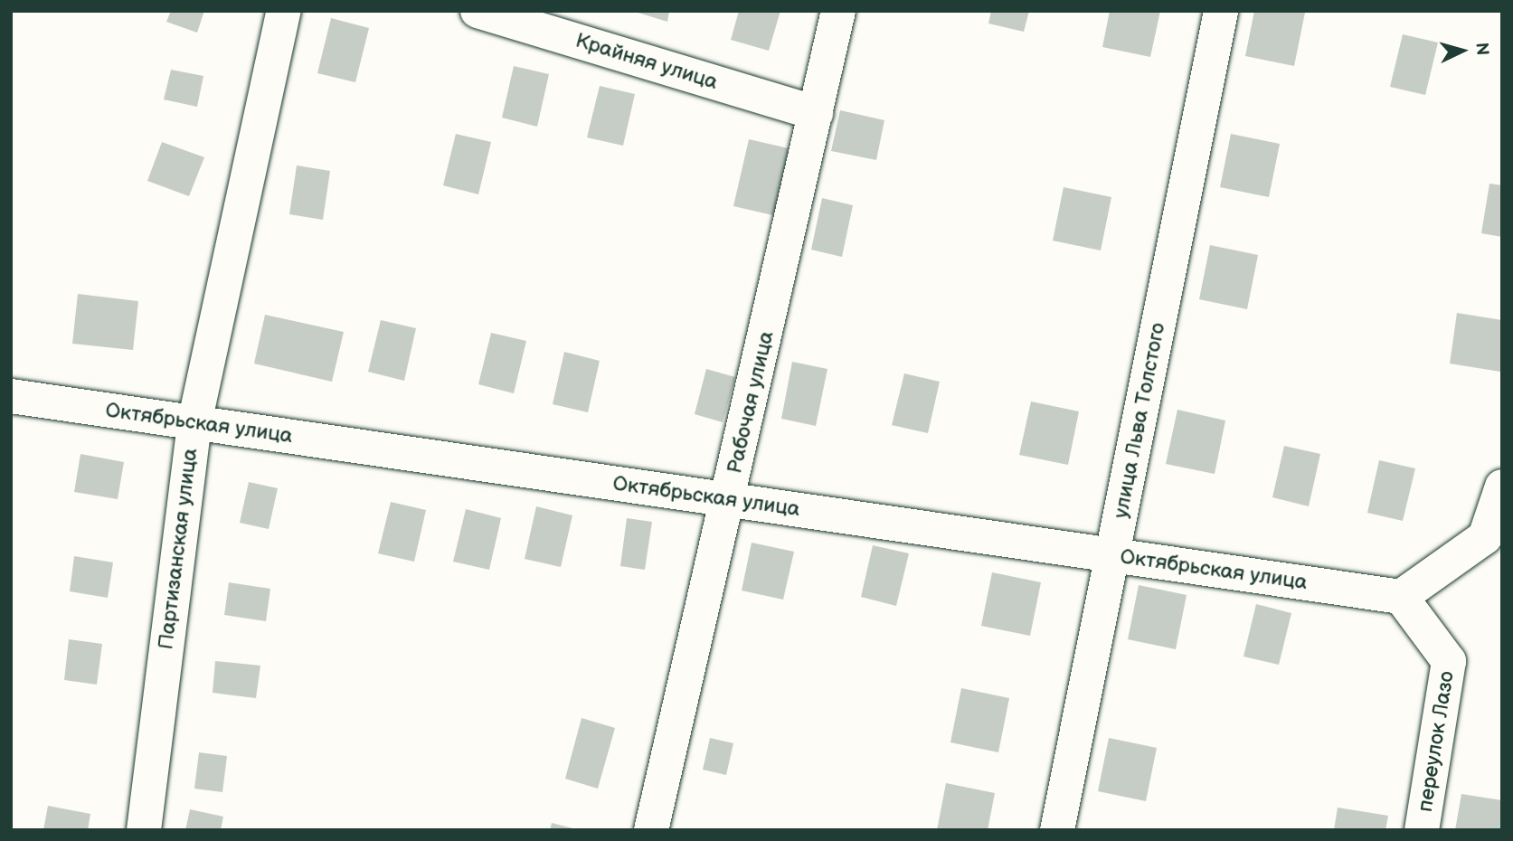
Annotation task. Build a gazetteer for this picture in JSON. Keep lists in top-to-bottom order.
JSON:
{
  "streets": {
    "street": [
      "Крайняя улица",
      "Рабочая улица",
      "улица Льва Толстого",
      "Октябрьская улица",
      "Партизанская улица",
      "переулок Лазо"
    ]
  },
  "crossings": [
    ["Крайняя улица", "Рабочая улица"],
    ["Рабочая улица", "Октябрьская улица"],
    ["улица Льва Толстого", "Октябрьская улица"],
    ["Октябрьская улица", "Партизанская улица"],
    ["Октябрьская улица", "переулок Лазо"]
  ],
  "north": "right"
}
